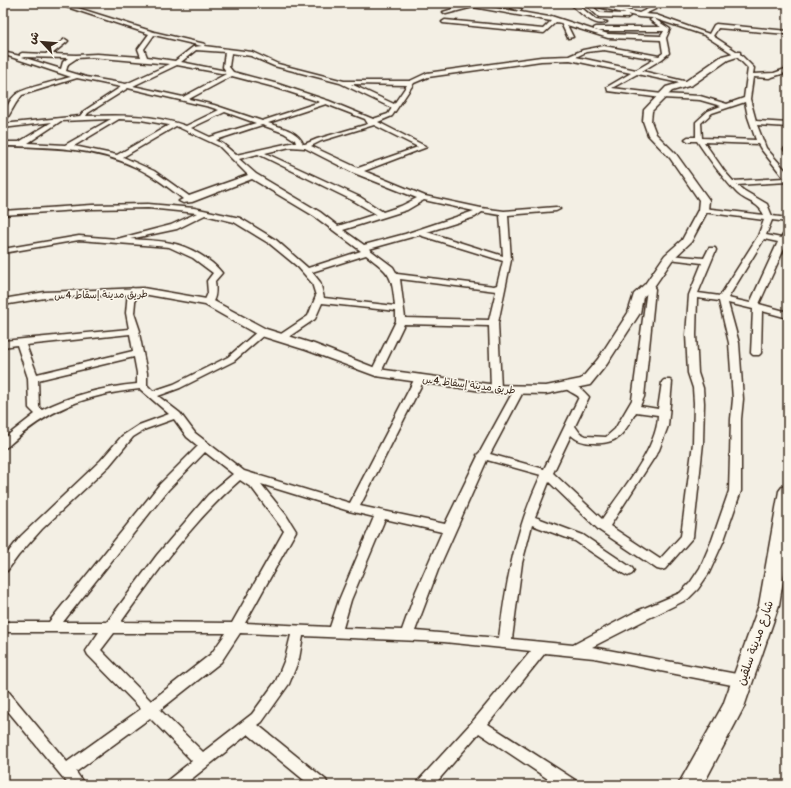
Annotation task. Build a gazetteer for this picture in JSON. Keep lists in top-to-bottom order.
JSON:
{
  "streets": {
    "main road": ["شارع مدينة سلقين"],
    "street": ["طريق مدينة إسقاط 4س"]
  },
  "north": "top left"
}
